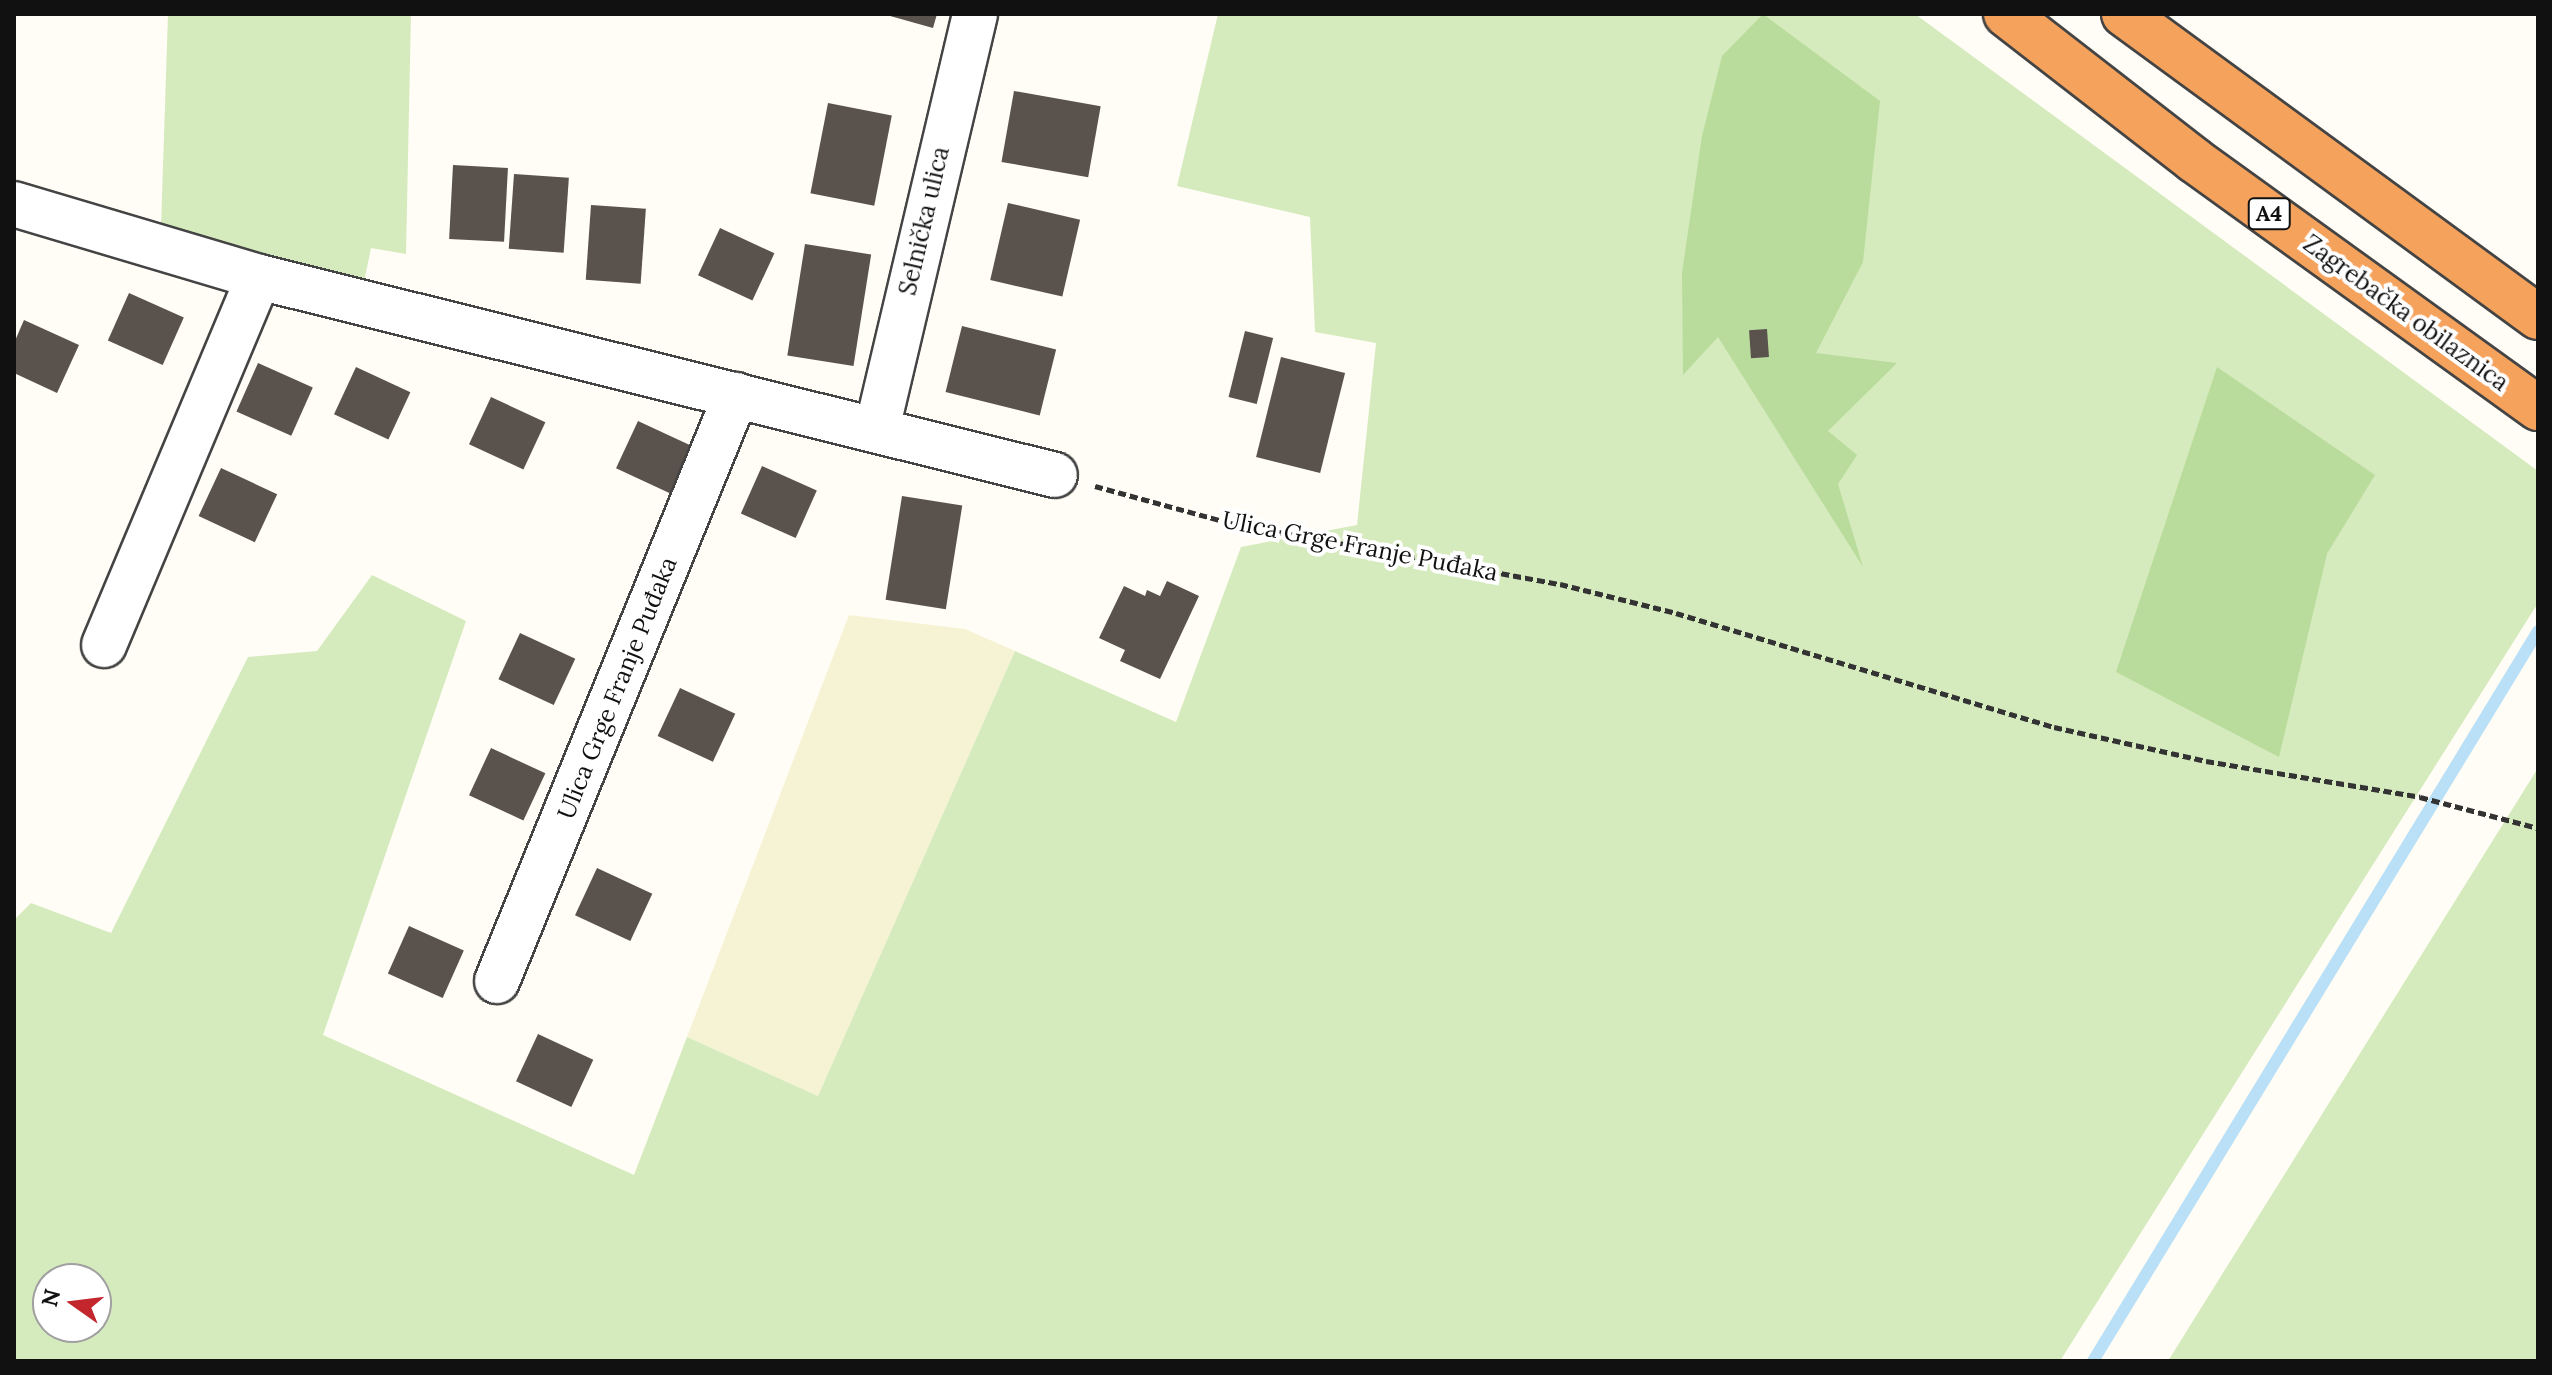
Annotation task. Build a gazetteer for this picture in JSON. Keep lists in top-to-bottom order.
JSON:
{
  "streets": {
    "highway": ["A4", "Zagrebačka obilaznica"],
    "street": ["Selnička ulica", "Ulica Grge Franje Puđaka"]
  },
  "north": "left"
}
